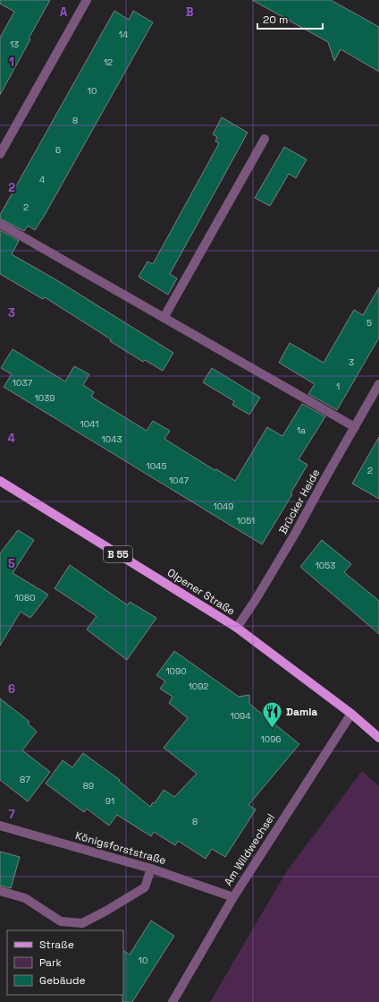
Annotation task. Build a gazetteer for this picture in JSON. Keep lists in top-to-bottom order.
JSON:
{
  "streets": {
    "main road": ["B 55", "Olpener Straße"],
    "street": ["Brücker Heide", "Königsforststraße", "Am Wildwechsel"]
  },
  "crossings": [
    ["Brücker Heide", "Olpener Straße"],
    ["Olpener Straße", "Am Wildwechsel"],
    ["Königsforststraße", "Am Wildwechsel"]
  ],
  "places": {
    "restaurant": ["Damla"]
  },
  "house_numbers": [
    "14",
    "13",
    "12",
    "10",
    "8",
    "6",
    "4",
    "2",
    "5",
    "3",
    "1037",
    "1",
    "1039",
    "1041",
    "1a",
    "1043",
    "1045",
    "2",
    "1047",
    "1049",
    "1051",
    "1053",
    "1080",
    "1090",
    "1092",
    "1094",
    "1096",
    "87",
    "89",
    "91",
    "8",
    "10"
  ],
  "legend": ["Straße", "Park", "Gebäude"],
  "scale_bar": "20 m",
  "grid": {
    "columns": ["A", "B"],
    "rows": [
      "1",
      "2",
      "3",
      "4",
      "5",
      "6",
      "7"
    ]
  }
}
